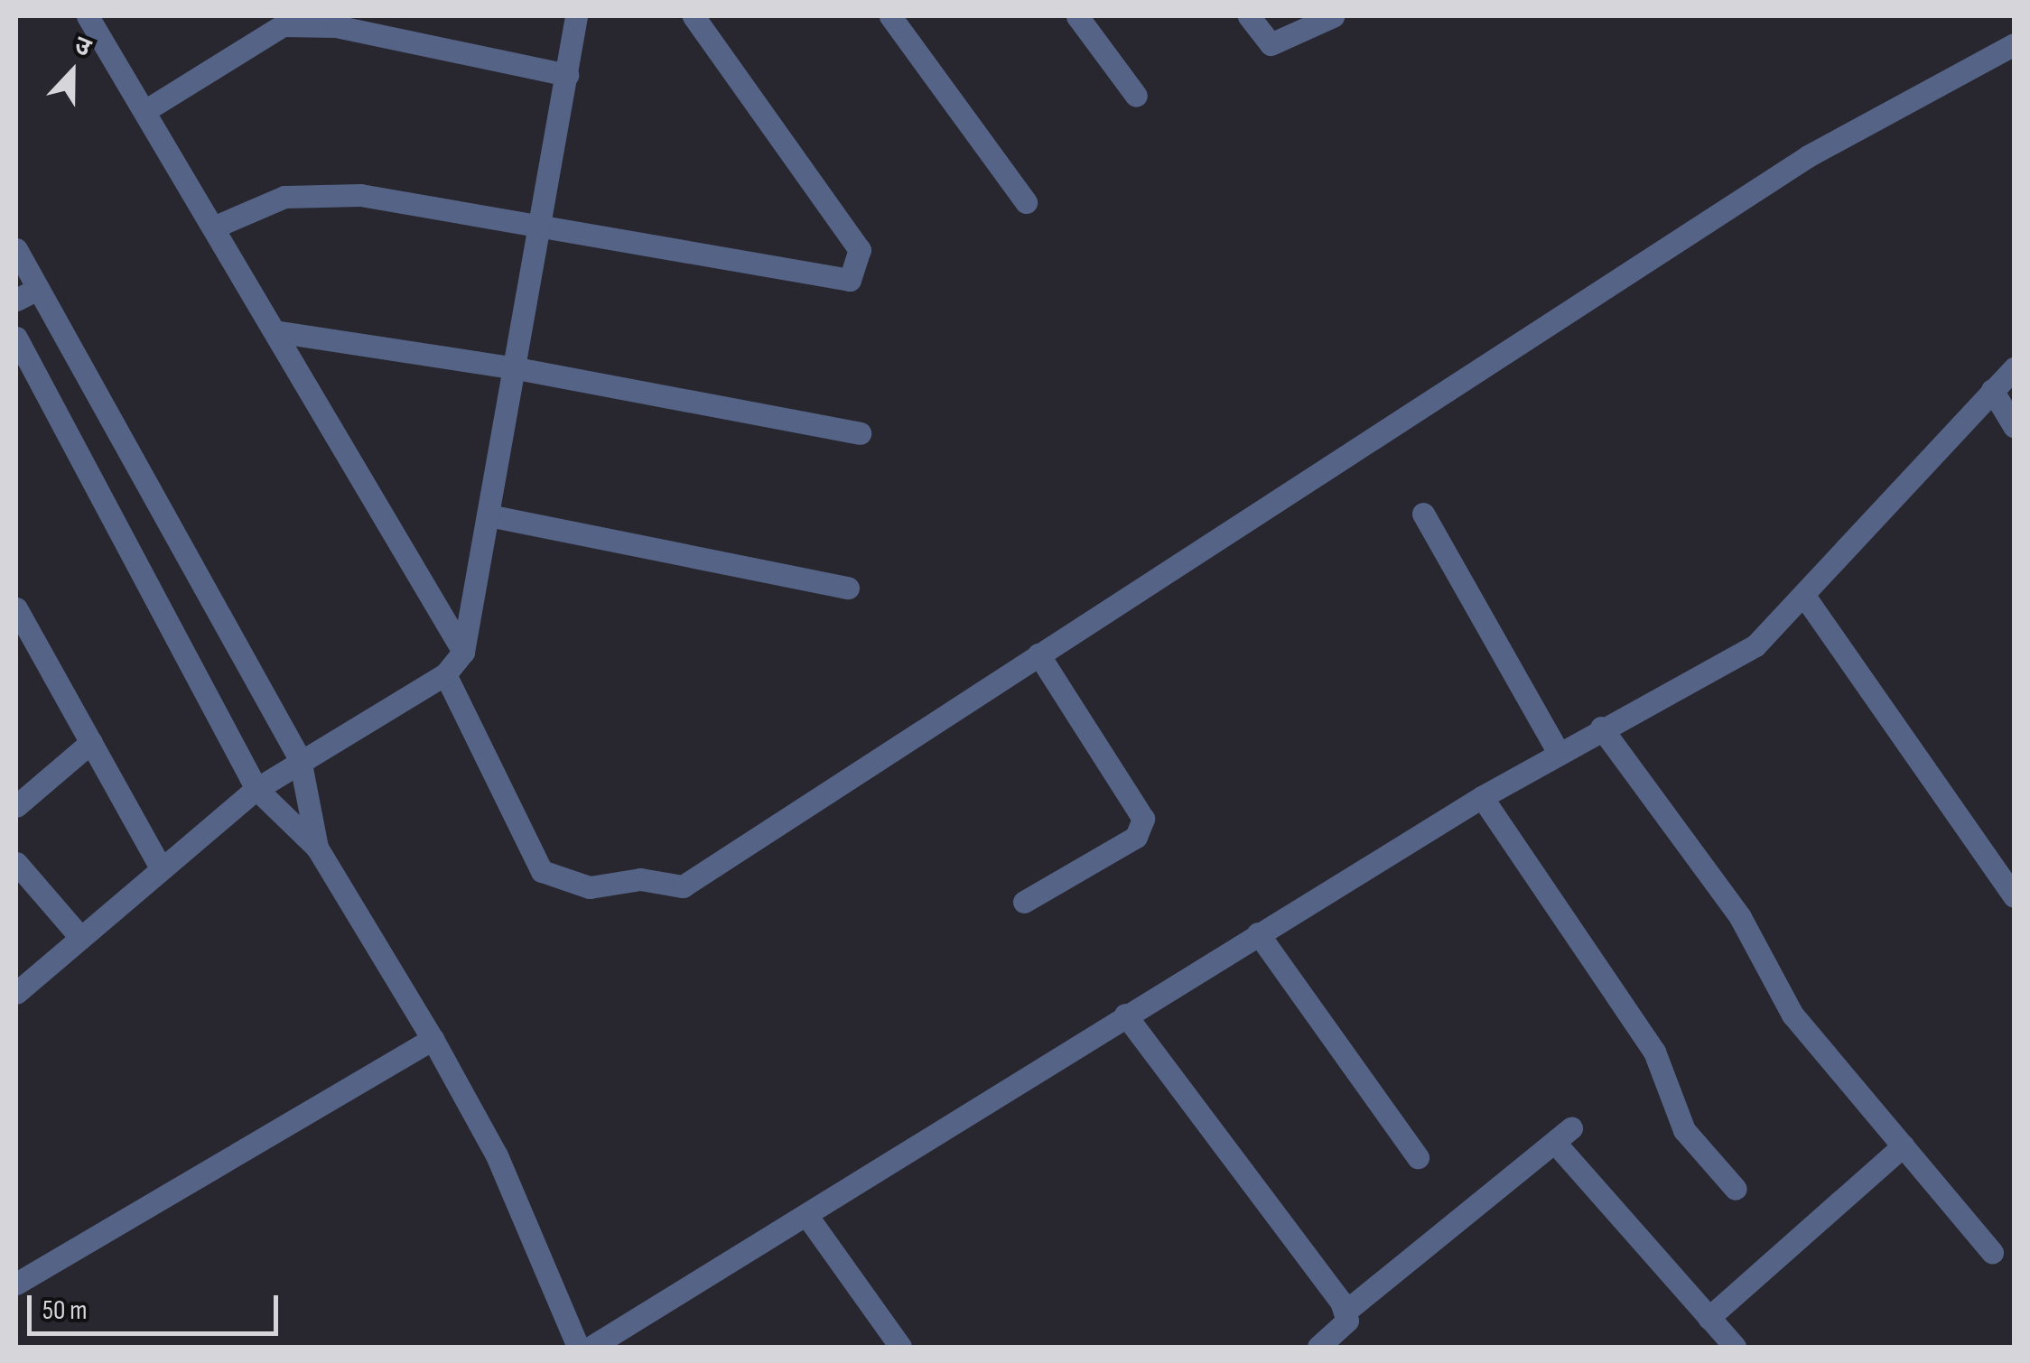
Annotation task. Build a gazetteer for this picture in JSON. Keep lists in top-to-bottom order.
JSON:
{
  "scale_bar": "50 m",
  "north": "top"
}
